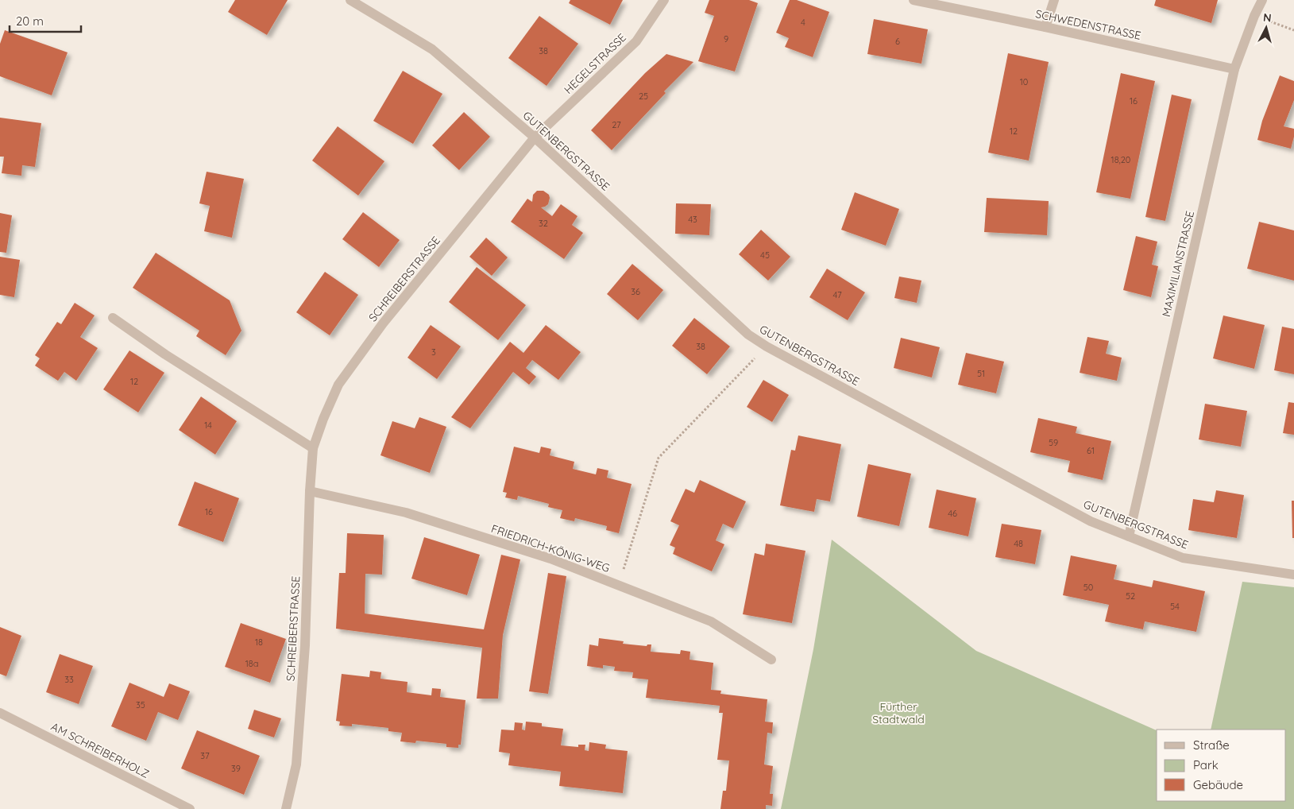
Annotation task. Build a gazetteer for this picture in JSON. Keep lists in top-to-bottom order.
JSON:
{
  "streets": {
    "street": [
      "SCHWEDENSTRASSE",
      "HEGELSTRASSE",
      "GUTENBERGSTRASSE",
      "MAXIMILIANSTRASSE",
      "SCHREIBERSTRASSE",
      "FRIEDRICH-KÖNIG-WEG",
      "AM SCHREIBERHOLZ"
    ]
  },
  "crossings": [
    ["SCHWEDENSTRASSE", "MAXIMILIANSTRASSE"],
    ["HEGELSTRASSE", "GUTENBERGSTRASSE"],
    ["HEGELSTRASSE", "SCHREIBERSTRASSE"],
    ["GUTENBERGSTRASSE", "MAXIMILIANSTRASSE"],
    ["GUTENBERGSTRASSE", "SCHREIBERSTRASSE"],
    ["SCHREIBERSTRASSE", "FRIEDRICH-KÖNIG-WEG"]
  ],
  "parks": ["Fürther Stadtwald"],
  "house_numbers": [
    "4",
    "9",
    "6",
    "38",
    "10",
    "25",
    "16",
    "27",
    "12",
    "18,20",
    "43",
    "32",
    "45",
    "36",
    "47",
    "38",
    "3",
    "51",
    "12",
    "14",
    "59",
    "61",
    "16",
    "46",
    "48",
    "50",
    "52",
    "54",
    "18",
    "18a",
    "33",
    "35",
    "37",
    "39"
  ],
  "legend": ["Straße", "Park", "Gebäude"],
  "scale_bar": "20 m",
  "north": "top"
}
